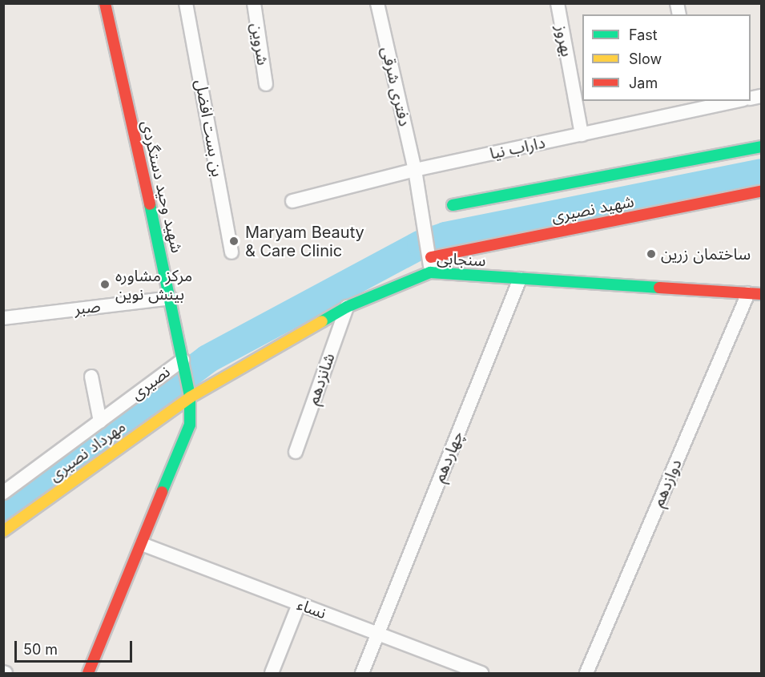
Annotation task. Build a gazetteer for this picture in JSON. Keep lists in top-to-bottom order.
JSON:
{
  "streets": {
    "street": [
      "بهروز",
      "شروین",
      "دفتری شرقی",
      "بن بست افضل",
      "داراب نیا",
      "شهید وحید دستگردی",
      "شهید نصیری",
      "سنجابی",
      "صبر",
      "شانزدهم",
      "نصیری",
      "مهرداد نصیری",
      "چهاردهم",
      "دوازدهم",
      "نساء"
    ]
  },
  "crossings": [
    ["بهروز", "داراب نیا"],
    ["دفتری شرقی", "داراب نیا"],
    ["دفتری شرقی", "شهید نصیری"],
    ["دفتری شرقی", "سنجابی"],
    ["شهید وحید دستگردی", "سنجابی"],
    ["شهید وحید دستگردی", "صبر"],
    ["شهید وحید دستگردی", "نصیری"],
    ["شهید وحید دستگردی", "مهرداد نصیری"],
    ["شهید وحید دستگردی", "نساء"],
    ["سنجابی", "شانزدهم"],
    ["سنجابی", "مهرداد نصیری"],
    ["سنجابی", "چهاردهم"],
    ["سنجابی", "دوازدهم"],
    ["چهاردهم", "نساء"]
  ],
  "places": ["Maryam Beauty & Care Clinic", "ساختمان زرین", "مرکز مشاوره بینش نوین"],
  "legend": ["Fast", "Slow", "Jam"],
  "scale_bar": "50 m"
}
